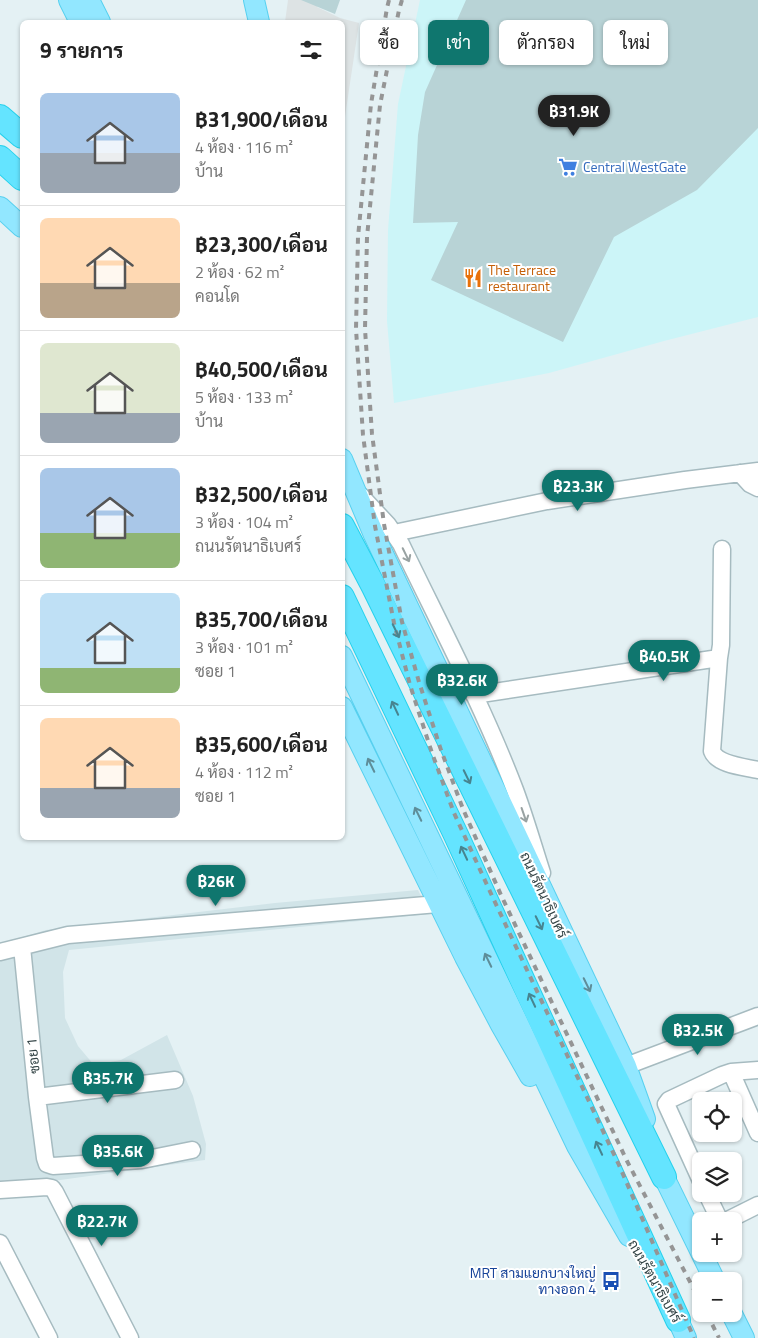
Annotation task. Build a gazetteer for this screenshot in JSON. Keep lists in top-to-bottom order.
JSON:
{
  "streets": {
    "main road": ["ถนนรัตนาธิเบศร์"],
    "street": ["ซอย 1"]
  },
  "places": {
    "supermarket": ["Central WestGate"],
    "restaurant": ["The Terrace restaurant"],
    "bus stop": ["MRT สามแยกบางใหญ่ ทางออก 4"]
  },
  "page": {
    "chip": [
      "ซื้อ",
      "เช่า",
      "ตัวกรอง",
      "ใหม่"
    ],
    "heading": "9 รายการ",
    "list": [
      {
        "name": "฿31,900/เดือน",
        "note": "4 ห้อง · 116 m² · บ้าน"
      },
      {
        "name": "฿23,300/เดือน",
        "note": "2 ห้อง · 62 m² · คอนโด"
      },
      {
        "name": "฿40,500/เดือน",
        "note": "5 ห้อง · 133 m² · บ้าน"
      },
      {
        "name": "฿32,500/เดือน",
        "note": "3 ห้อง · 104 m² · ถนนรัตนาธิเบศร์"
      },
      {
        "name": "฿35,700/เดือน",
        "note": "3 ห้อง · 101 m² · ซอย 1"
      },
      {
        "name": "฿35,600/เดือน",
        "note": "4 ห้อง · 112 m² · ซอย 1"
      }
    ],
    "price": [
      "฿31.9K",
      "฿23.3K",
      "฿40.5K",
      "฿32.6K",
      "฿26K",
      "฿32.5K",
      "฿35.7K",
      "฿35.6K",
      "฿22.7K"
    ],
    "map_buttons": ["+", "−"]
  }
}
